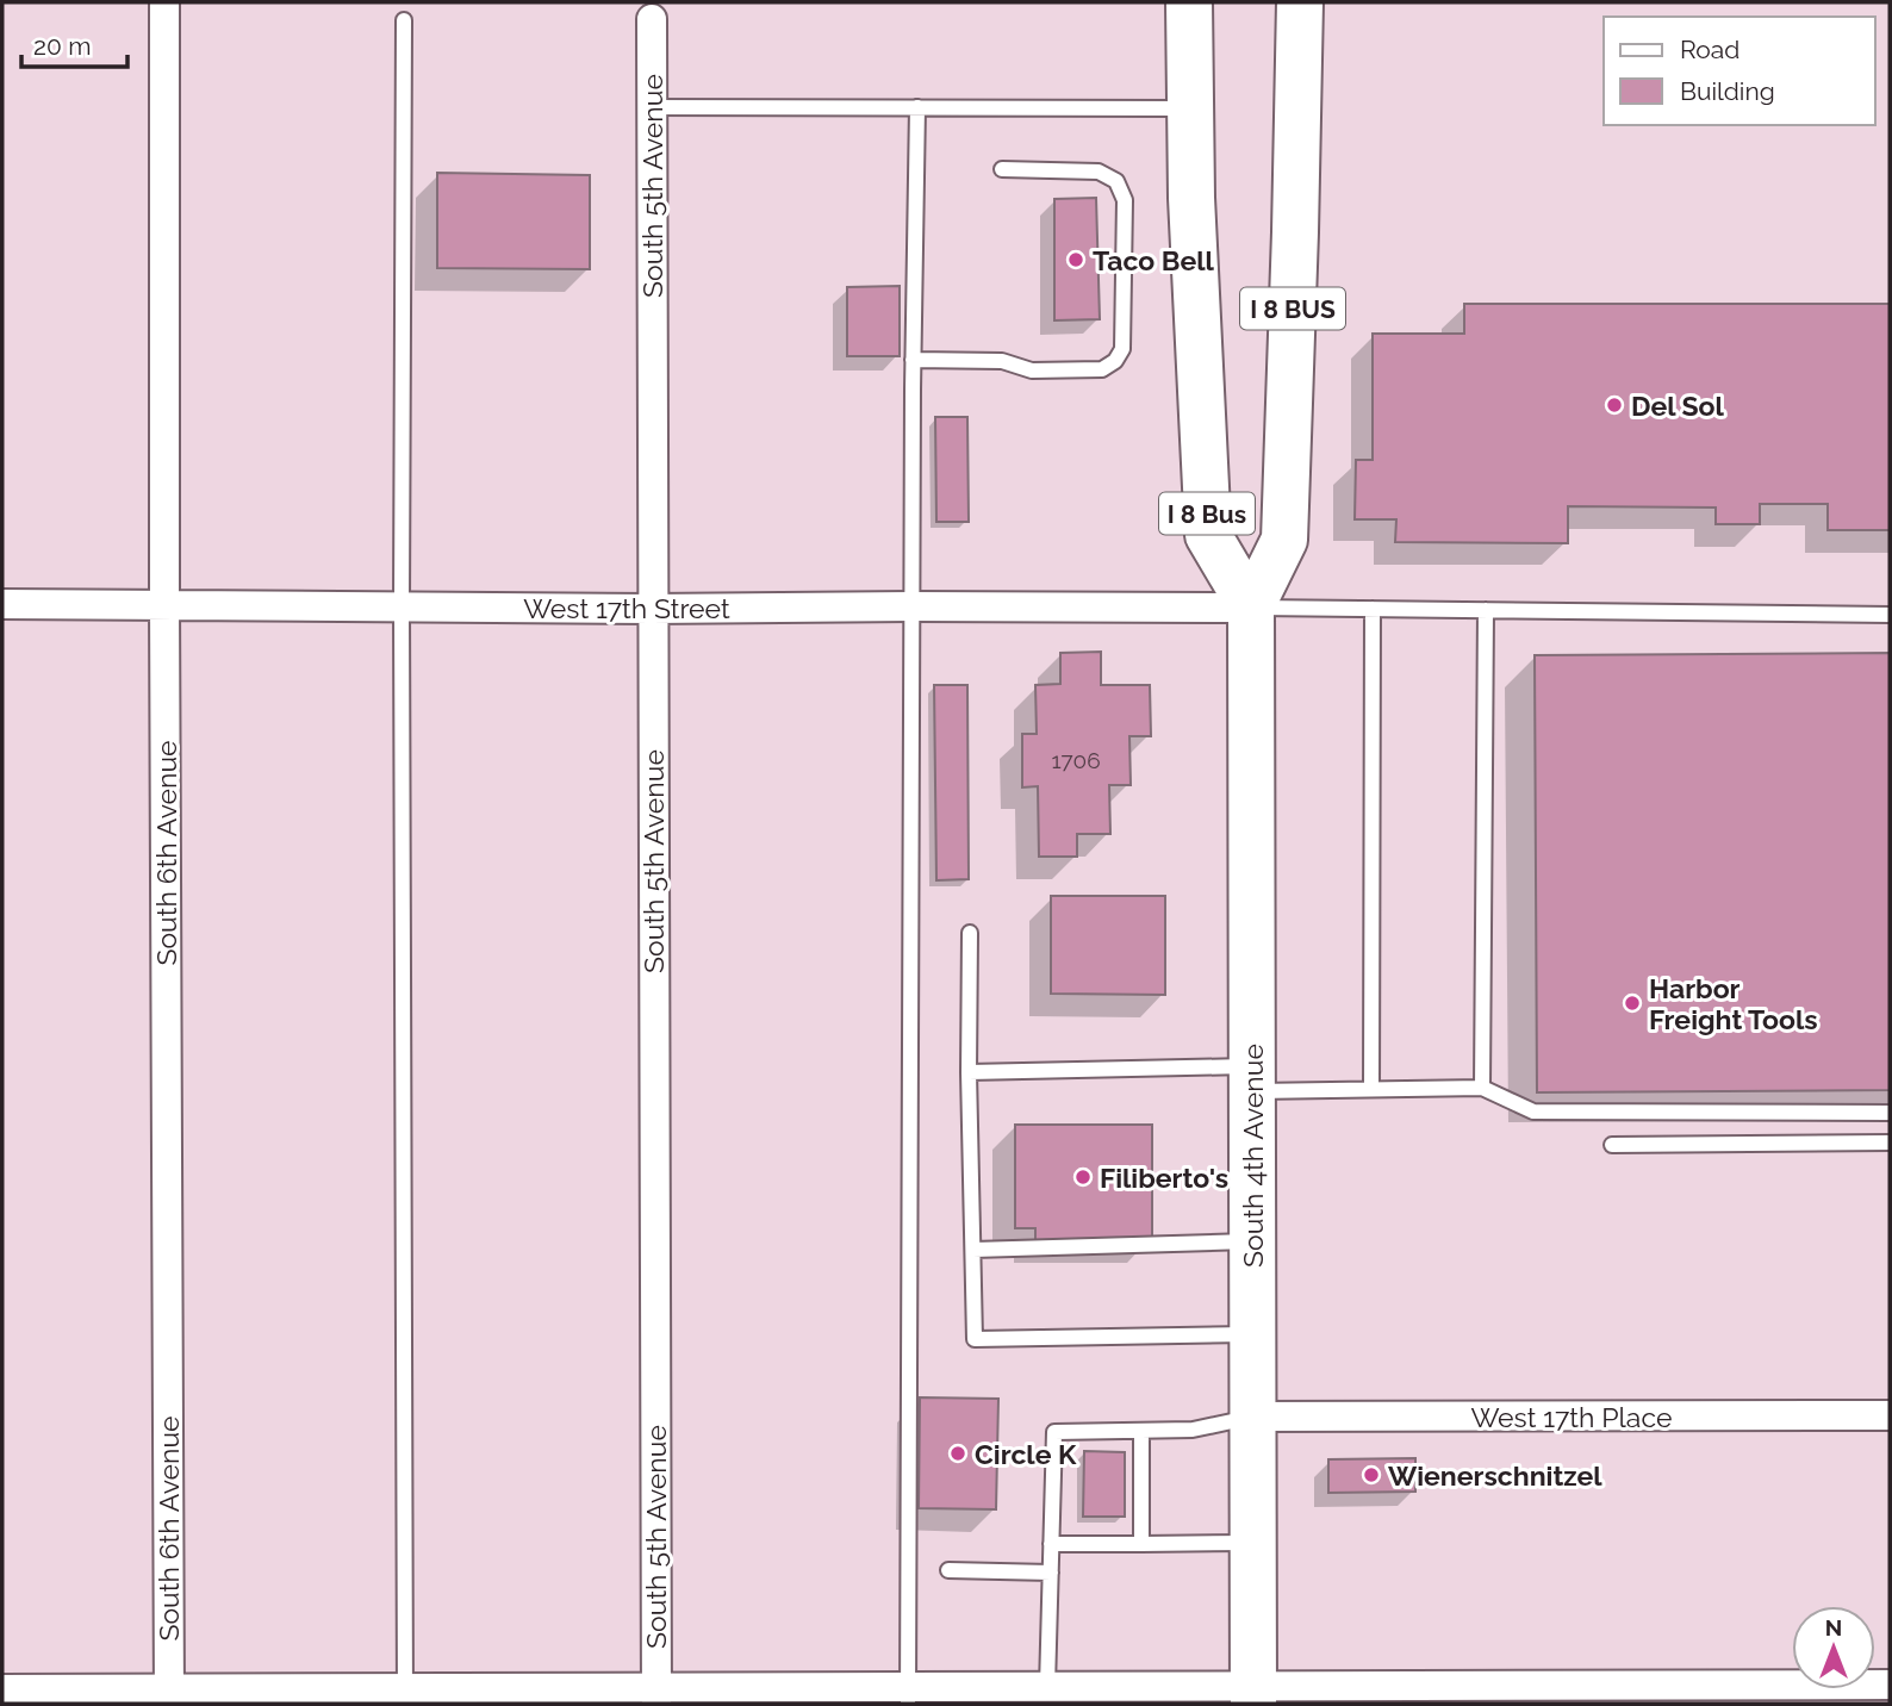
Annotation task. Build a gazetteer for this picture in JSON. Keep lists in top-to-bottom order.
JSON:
{
  "streets": {
    "main road": ["I 8 BUS", "I 8 Bus", "South 4th Avenue"],
    "street": [
      "South 5th Avenue",
      "West 17th Street",
      "South 6th Avenue",
      "West 17th Place"
    ]
  },
  "crossings": [
    ["South 5th Avenue", "West 17th Street"],
    ["I 8 Bus", "West 17th Street"],
    ["I 8 Bus", "South 4th Avenue"],
    ["West 17th Street", "South 6th Avenue"],
    ["West 17th Street", "South 4th Avenue"],
    ["South 4th Avenue", "West 17th Place"]
  ],
  "places": [
    "Taco Bell",
    "Del Sol",
    "Harbor Freight Tools",
    "Filiberto's",
    "Circle K",
    "Wienerschnitzel"
  ],
  "house_numbers": ["1706"],
  "legend": ["Road", "Building"],
  "scale_bar": "20 m",
  "north": "top"
}
